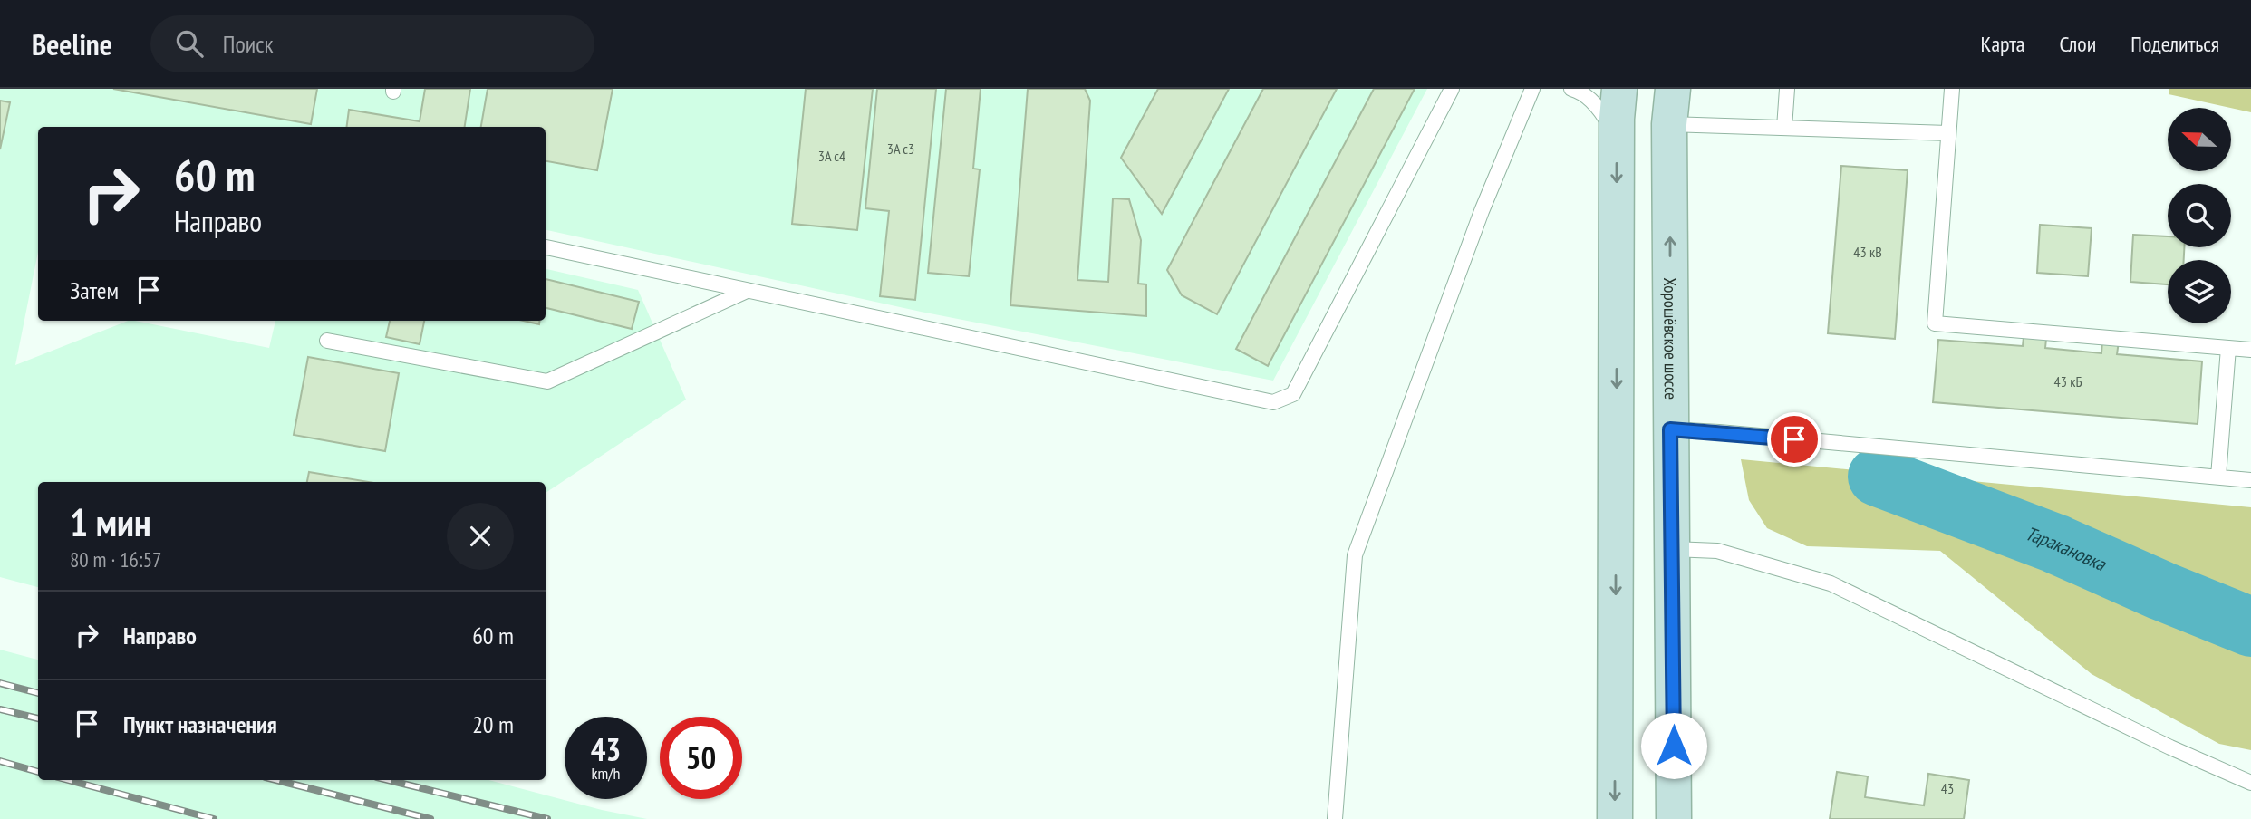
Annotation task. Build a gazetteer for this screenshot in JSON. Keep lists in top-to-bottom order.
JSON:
{
  "streets": {
    "main road": ["Хорошёвское шоссе"]
  },
  "water": ["Таракановка"],
  "house_numbers": [
    "3А с3",
    "3А с4",
    "43 кВ",
    "43 кБ",
    "43"
  ],
  "north": "left",
  "page": {
    "header": "Beeline",
    "search": "Поиск",
    "nav": ["Карта", "Слои", "Поделиться"],
    "turn": ["60 m", "Направо"],
    "then": "Затем",
    "heading": ["1 мин", "80 m · 16:57"],
    "list": [
      {
        "name": "Направо",
        "value": "60 m"
      },
      {
        "name": "Пункт назначения",
        "value": "20 m"
      }
    ],
    "speed": "43 km/h",
    "limit": "50"
  }
}
